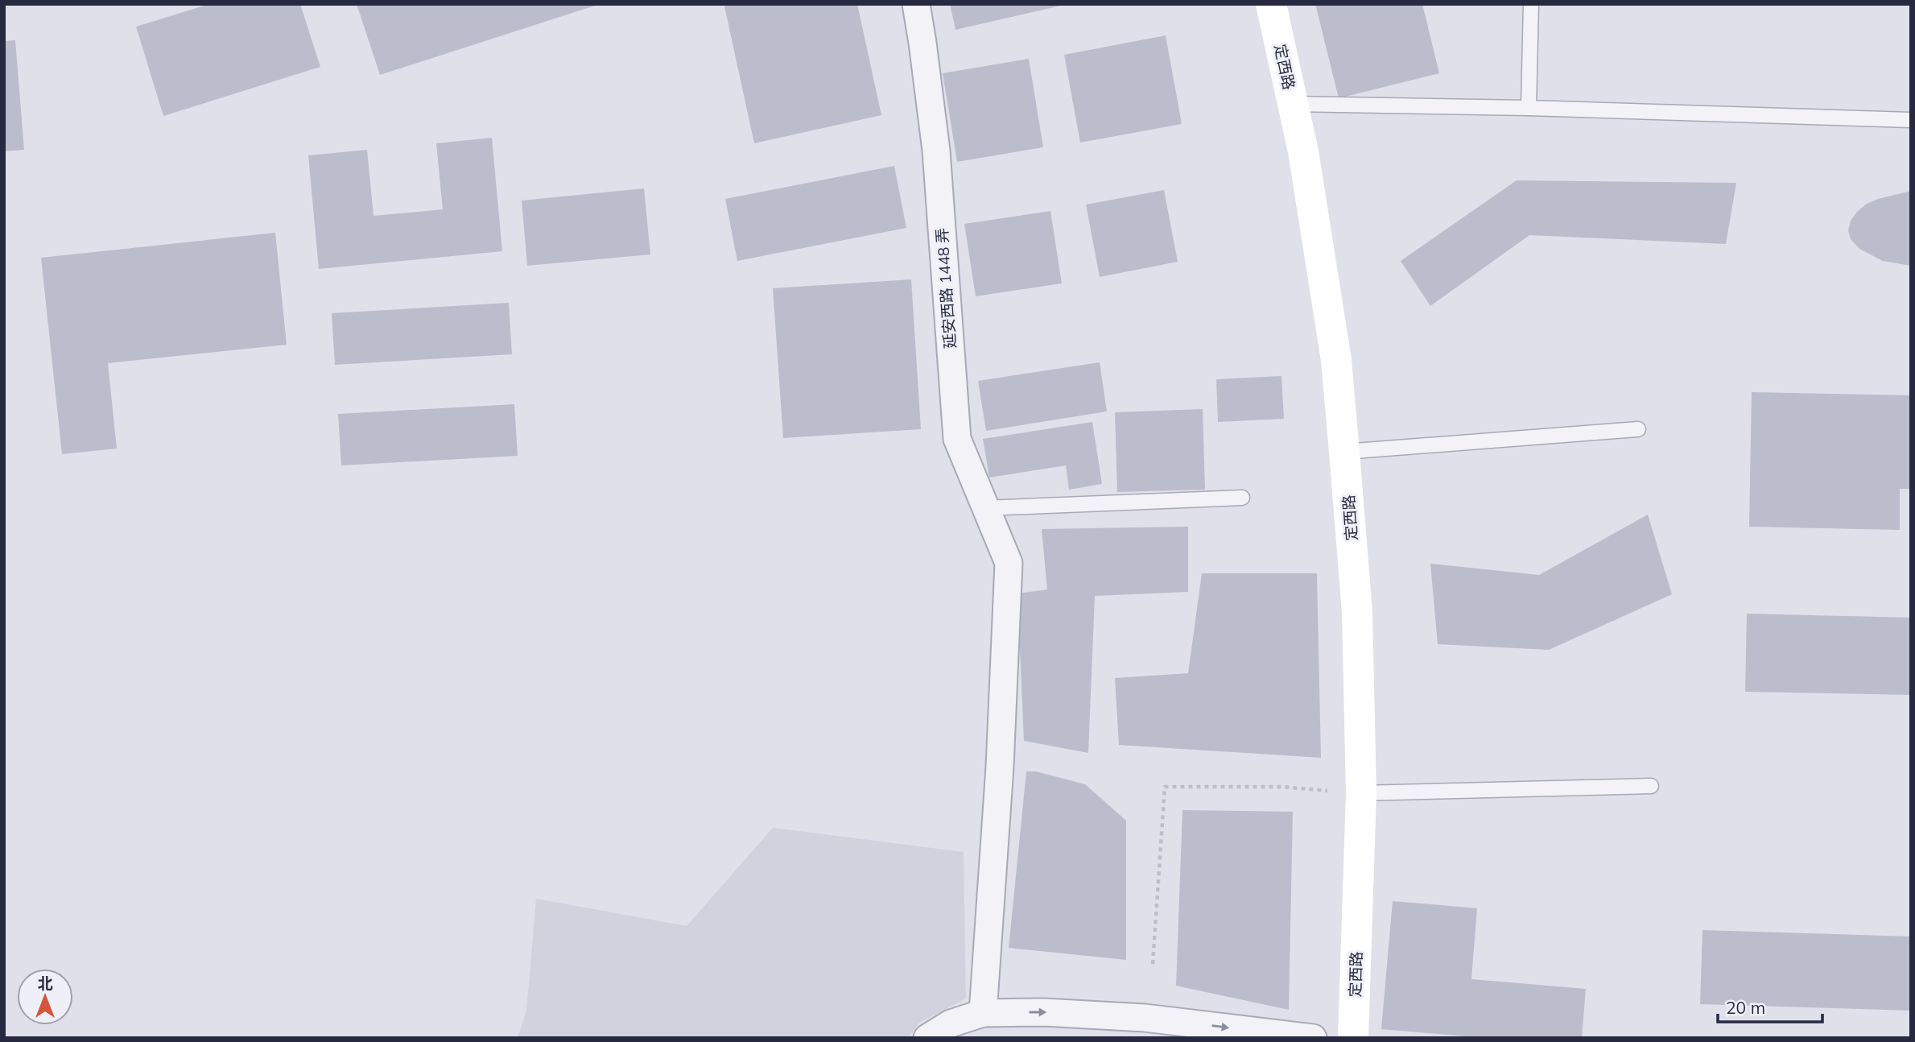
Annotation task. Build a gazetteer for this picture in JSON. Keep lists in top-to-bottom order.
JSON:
{
  "streets": {
    "street": ["定西路", "延安西路 1448 弄"]
  },
  "scale_bar": "20 m",
  "north": "top"
}
